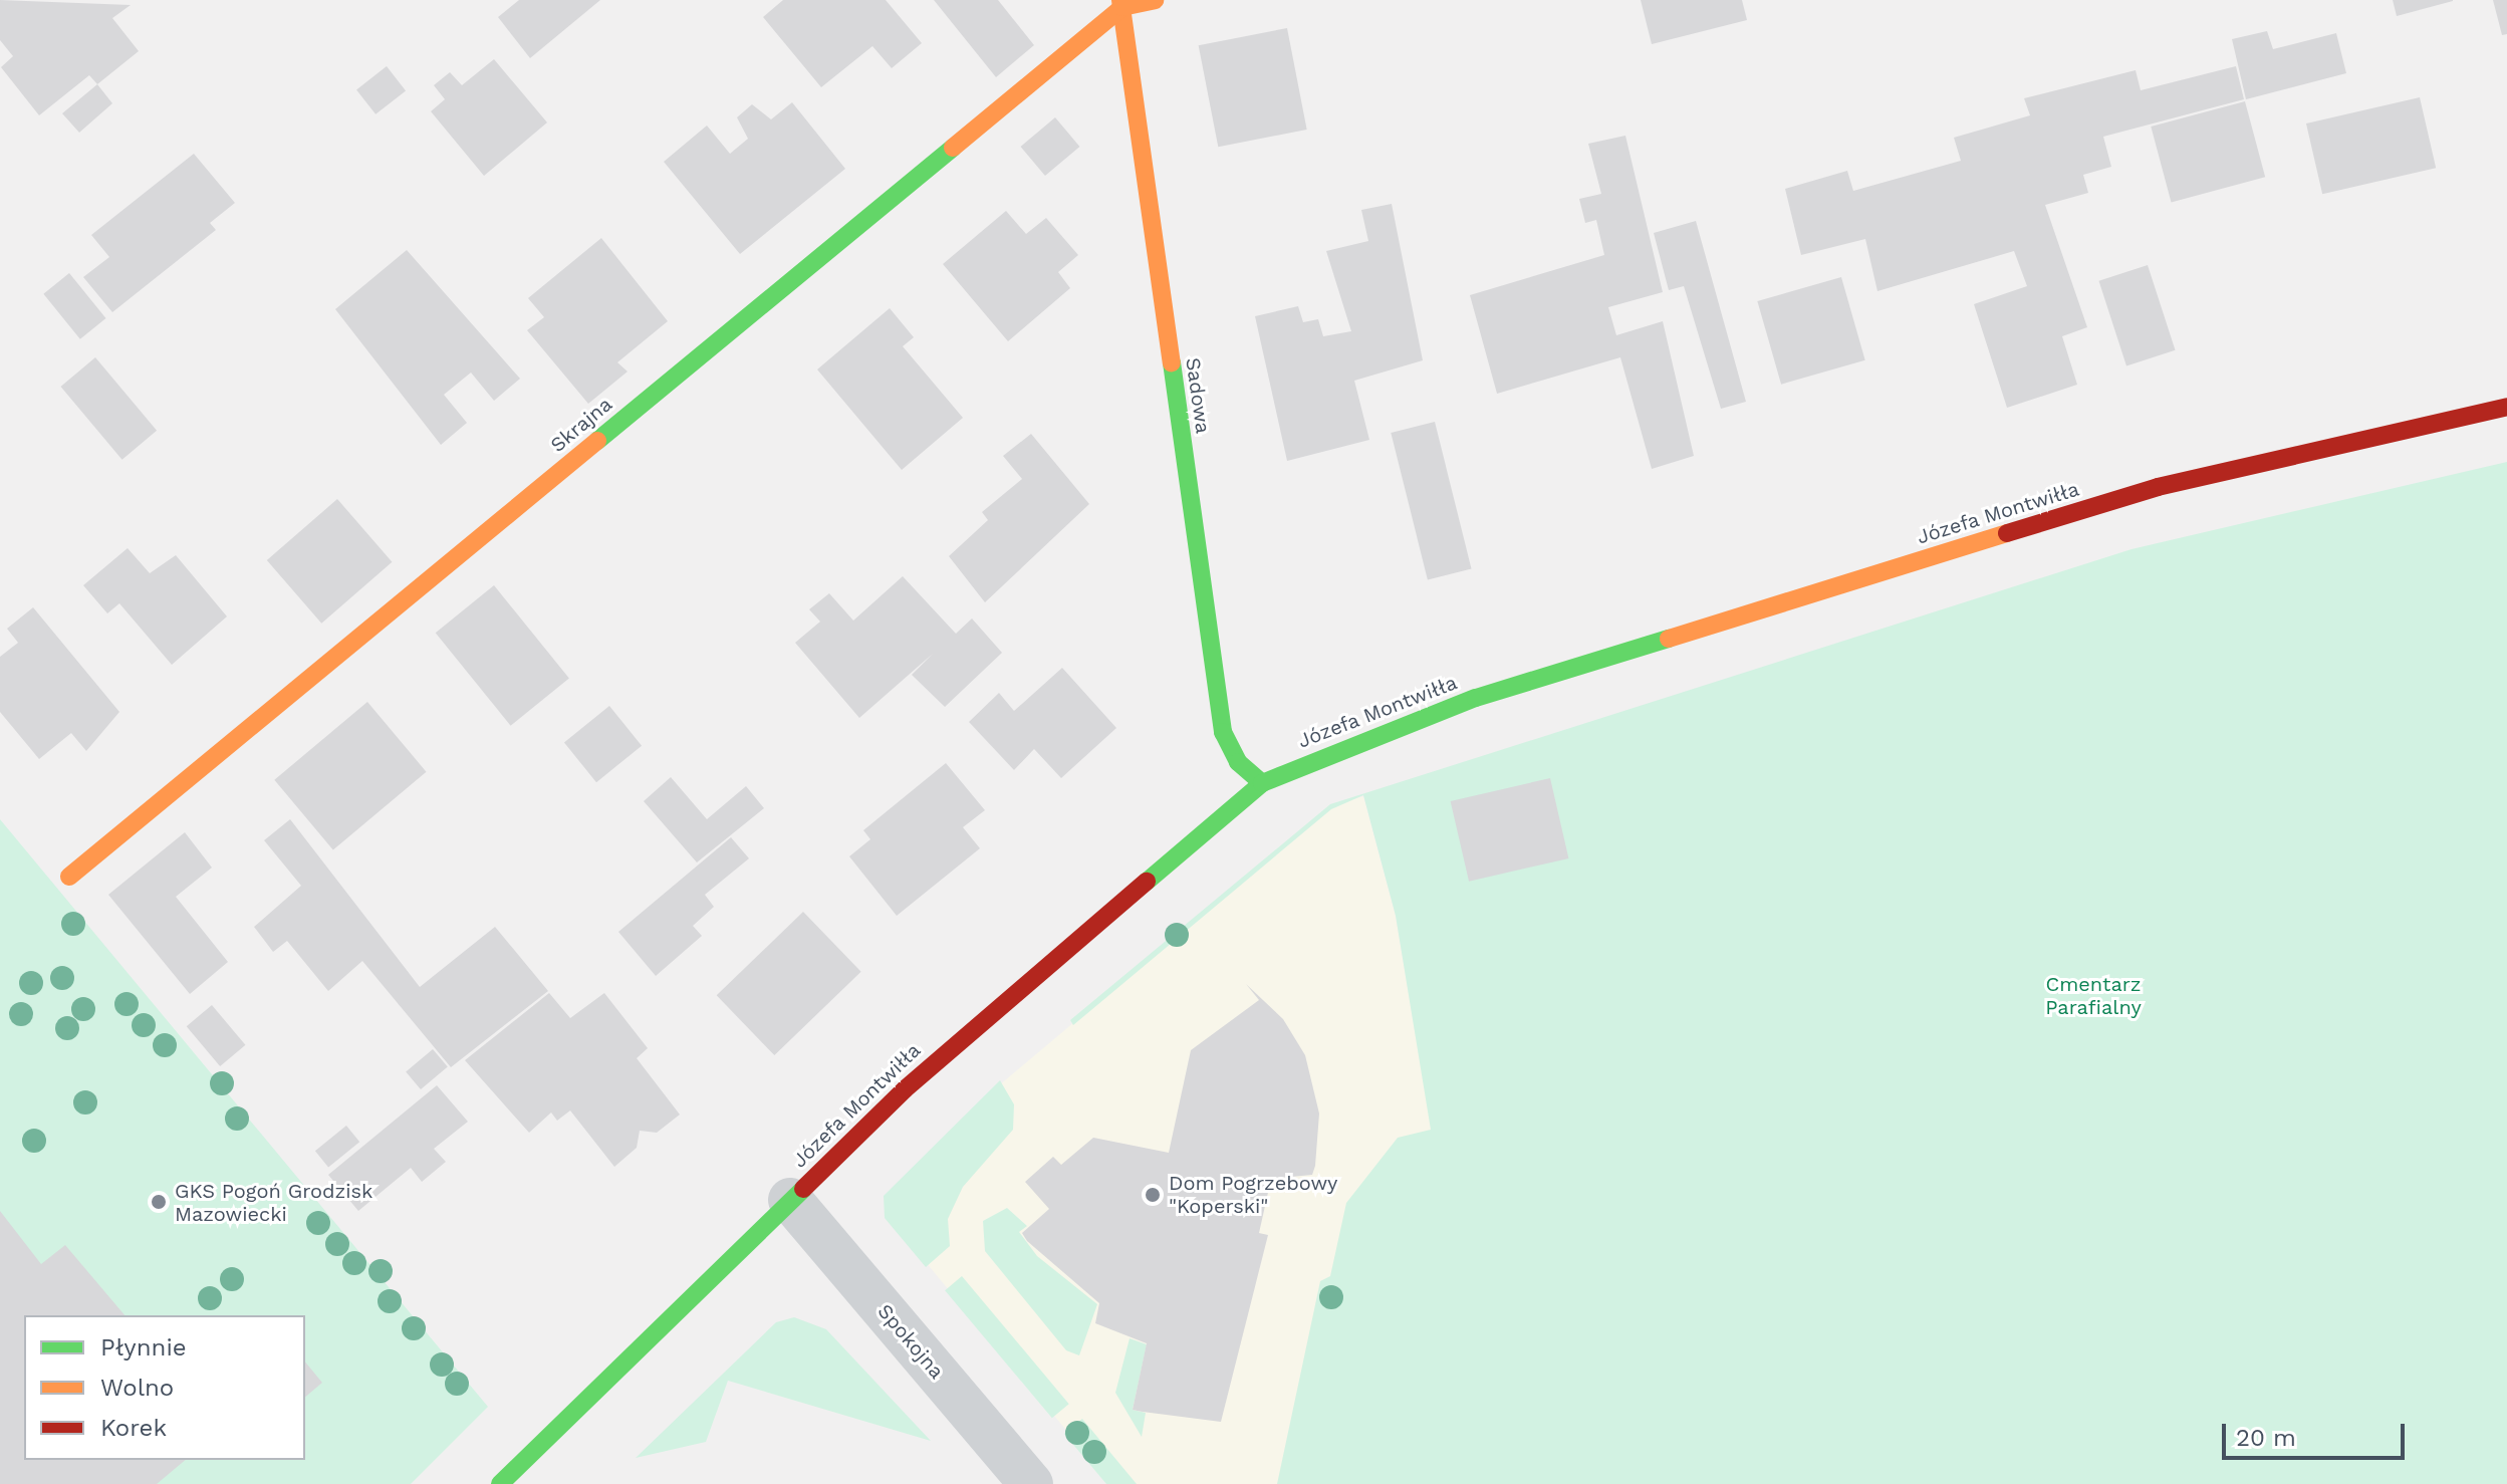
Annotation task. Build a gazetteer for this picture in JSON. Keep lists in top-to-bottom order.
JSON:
{
  "streets": {
    "street": [
      "Sadowa",
      "Skrajna",
      "Józefa Montwiłła",
      "Spokojna"
    ]
  },
  "crossings": [
    ["Sadowa", "Skrajna"],
    ["Sadowa", "Józefa Montwiłła"],
    ["Józefa Montwiłła", "Spokojna"]
  ],
  "parks": ["Cmentarz Parafialny"],
  "places": ["Dom Pogrzebowy \"Koperski\"", "GKS Pogoń Grodzisk Mazowiecki"],
  "legend": ["Płynnie", "Wolno", "Korek"],
  "scale_bar": "20 m"
}
